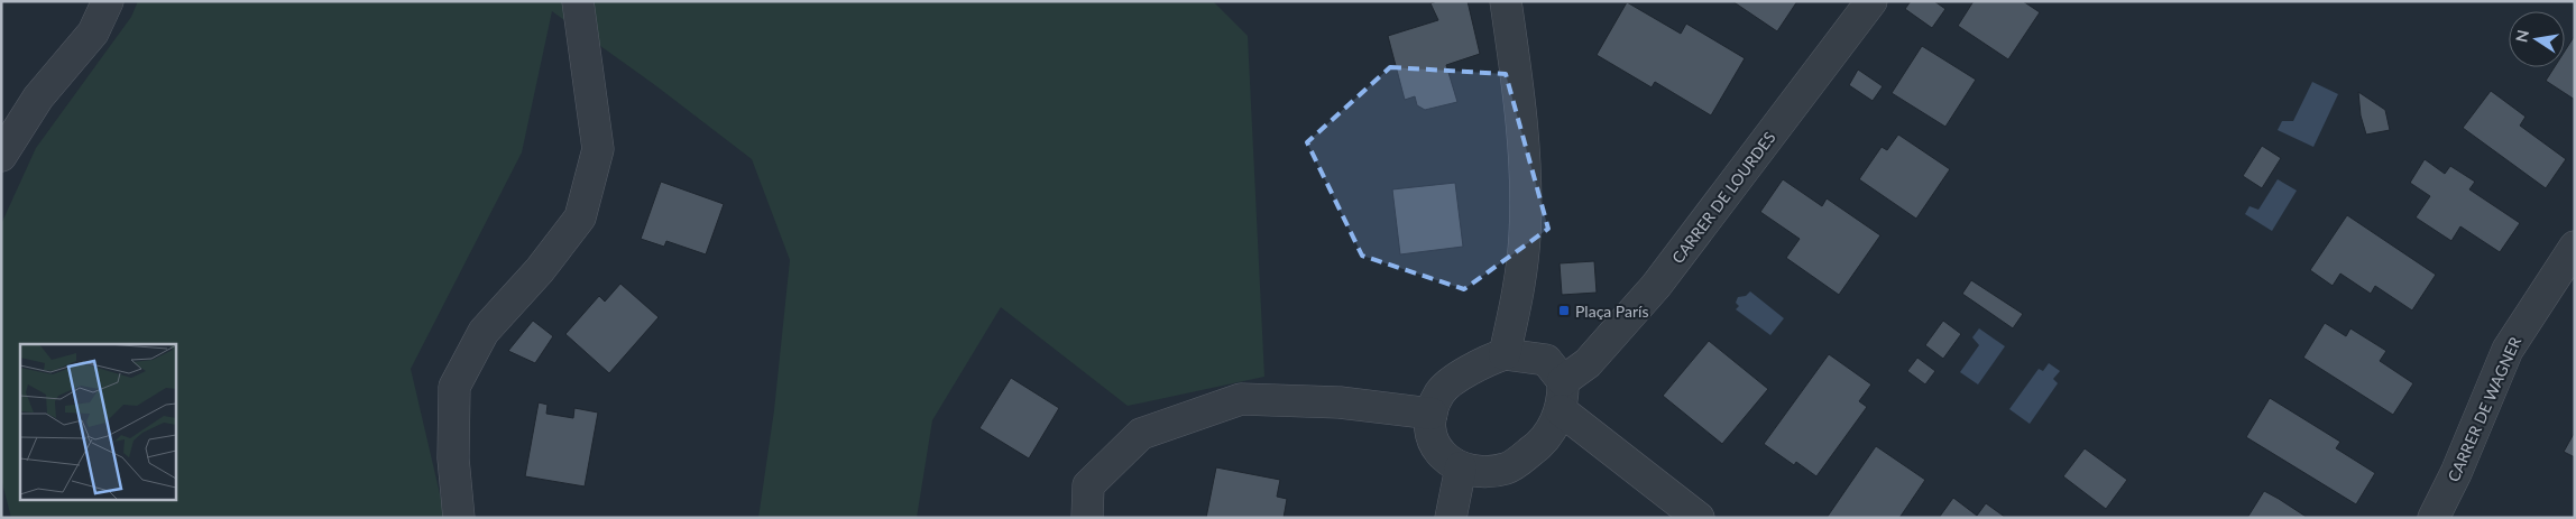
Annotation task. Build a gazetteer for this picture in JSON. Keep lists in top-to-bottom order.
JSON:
{
  "streets": {
    "street": ["CARRER DE LOURDES", "CARRER DE WAGNER"]
  },
  "places": {
    "transit": ["Plaça París"]
  },
  "north": "left"
}
